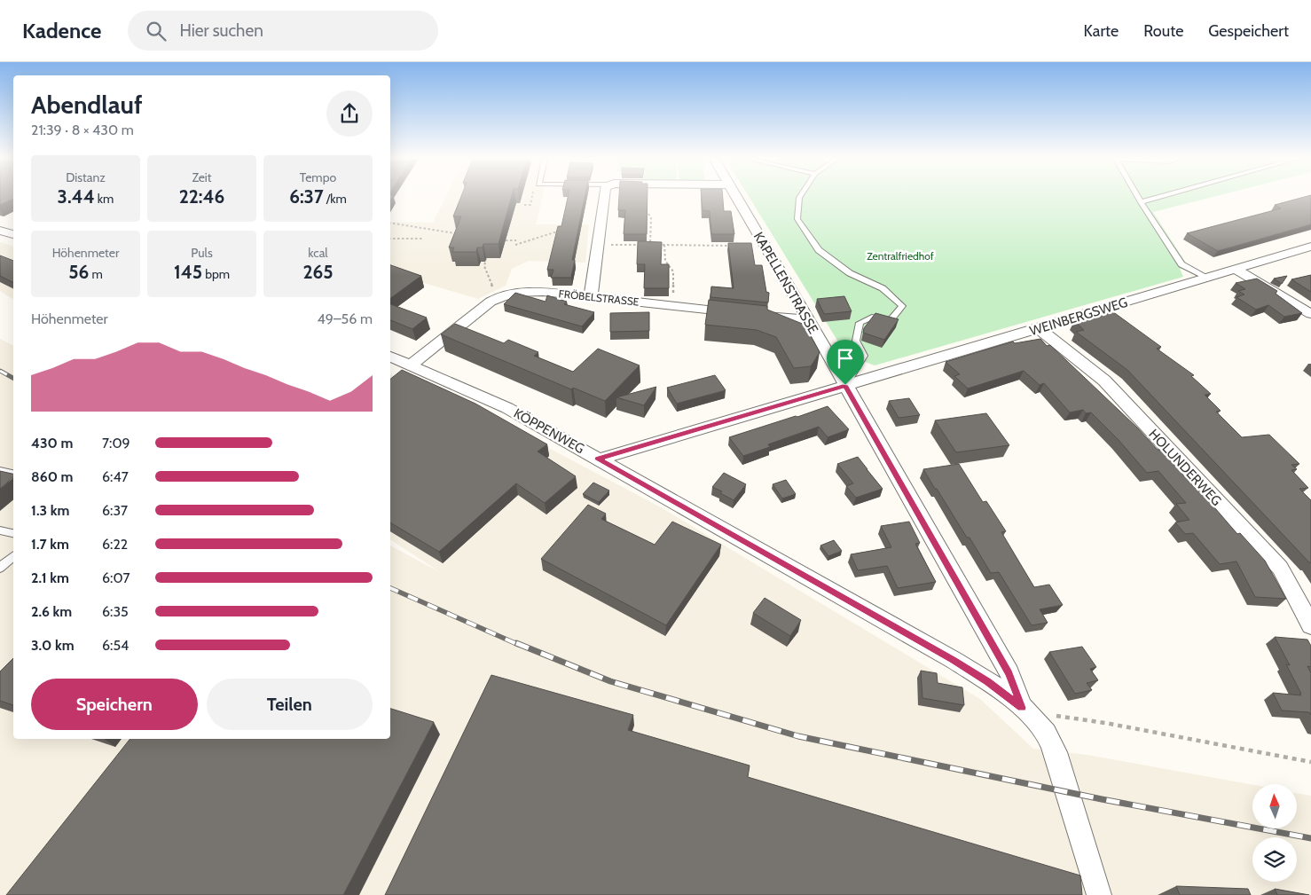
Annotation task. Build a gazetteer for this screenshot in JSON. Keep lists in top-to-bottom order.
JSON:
{
  "streets": {
    "street": [
      "KAPELLENSTRASSE",
      "FRÖBELSTRASSE",
      "WEINBERGSWEG",
      "KÖPPENWEG",
      "HOLUNDERWEG"
    ]
  },
  "crossings": [
    ["KAPELLENSTRASSE", "FRÖBELSTRASSE"],
    ["KAPELLENSTRASSE", "WEINBERGSWEG"],
    ["KAPELLENSTRASSE", "KÖPPENWEG"],
    ["FRÖBELSTRASSE", "KÖPPENWEG"],
    ["WEINBERGSWEG", "HOLUNDERWEG"]
  ],
  "parks": ["Zentralfriedhof"],
  "north": "top",
  "page": {
    "header": "Kadence",
    "search": "Hier suchen",
    "nav": ["Karte", "Route", "Gespeichert"],
    "heading": ["Abendlauf", "21:39 · 8 × 430 m"],
    "stats": [
      ["Distanz", "3.44 km"],
      ["Zeit", "22:46"],
      ["Tempo", "6:37 /km"],
      ["Höhenmeter", "56 m"],
      ["Puls", "145 bpm"],
      ["kcal", "265"]
    ],
    "chart": ["Höhenmeter", "49–56 m"],
    "list": [
      {
        "name": "430 m",
        "note": "7:09"
      },
      {
        "name": "860 m",
        "note": "6:47"
      },
      {
        "name": "1.3 km",
        "note": "6:37"
      },
      {
        "name": "1.7 km",
        "note": "6:22"
      },
      {
        "name": "2.1 km",
        "note": "6:07"
      },
      {
        "name": "2.6 km",
        "note": "6:35"
      },
      {
        "name": "3.0 km",
        "note": "6:54"
      }
    ],
    "buttons": ["Speichern", "Teilen"]
  }
}
